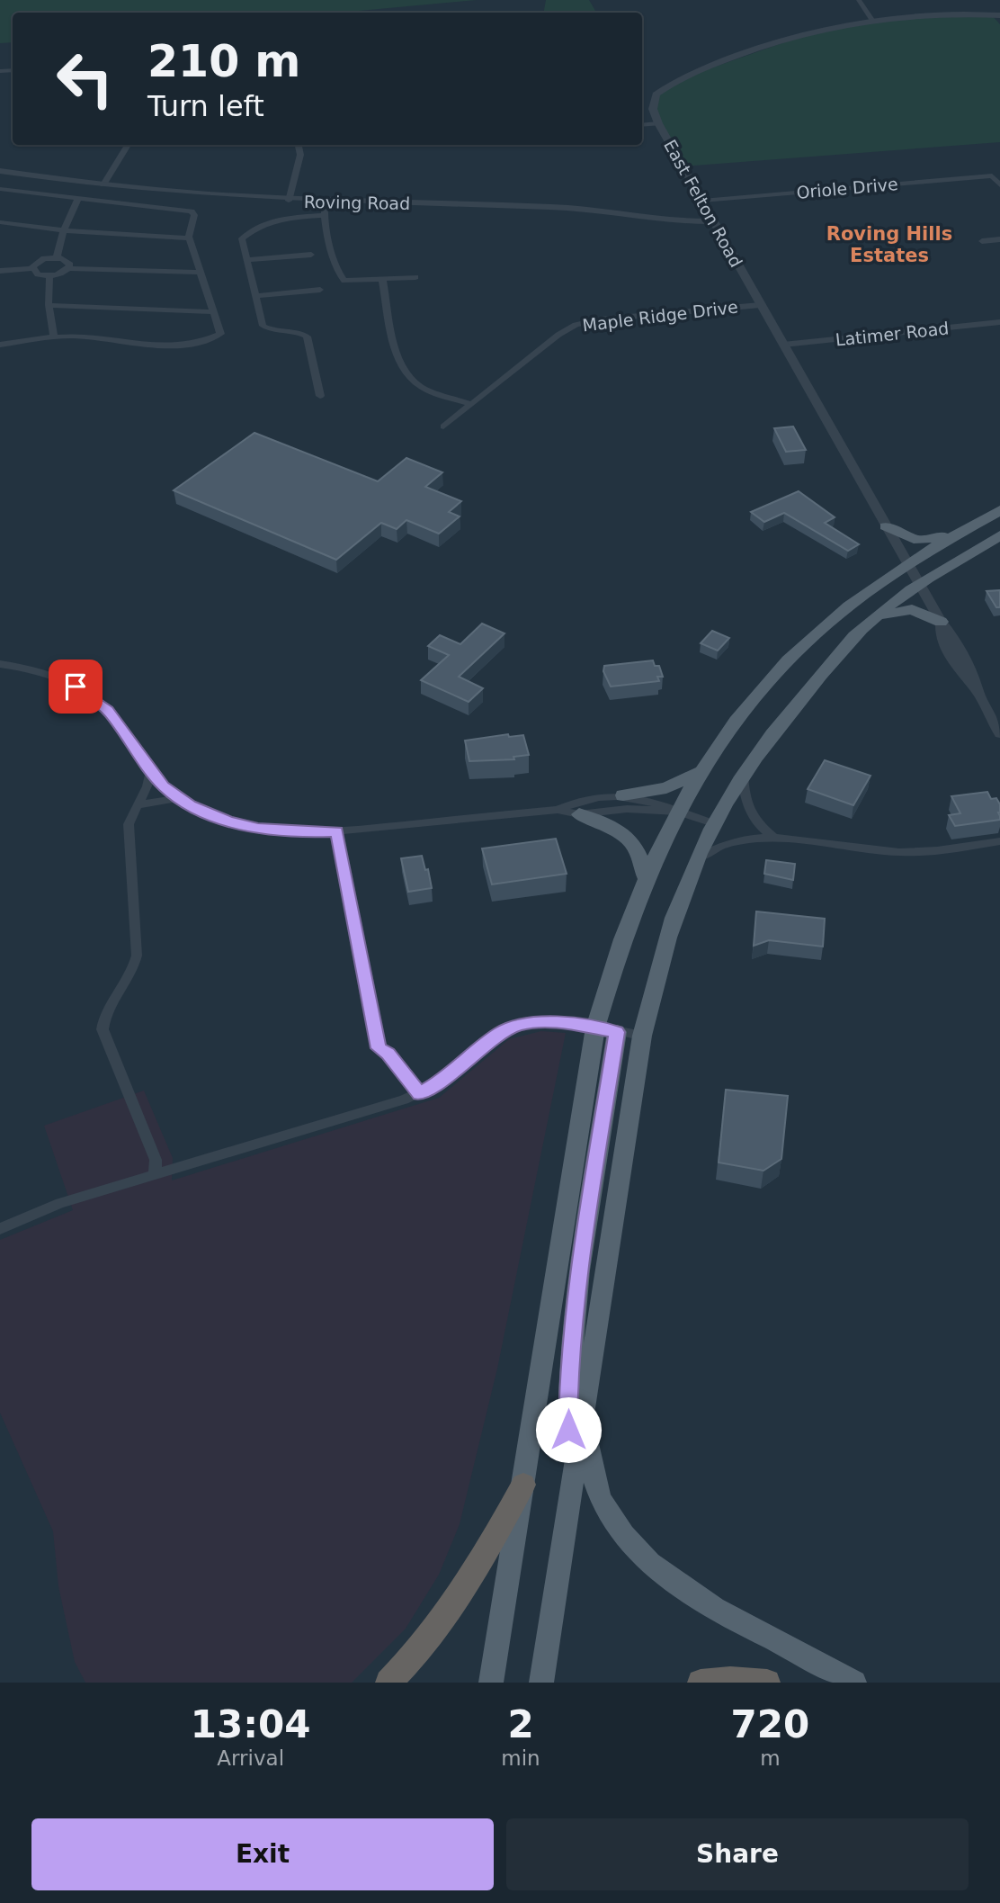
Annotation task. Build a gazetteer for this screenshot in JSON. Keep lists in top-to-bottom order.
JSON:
{
  "streets": {
    "street": [
      "Oriole Drive",
      "Roving Road",
      "East Felton Road",
      "Maple Ridge Drive",
      "Latimer Road"
    ]
  },
  "crossings": [
    ["Oriole Drive", "East Felton Road"],
    ["Roving Road", "East Felton Road"],
    ["East Felton Road", "Maple Ridge Drive"],
    ["East Felton Road", "Latimer Road"]
  ],
  "districts": ["Roving Hills Estates"],
  "page": {
    "turn": ["210 m", "Turn left"],
    "eta": [
      "13:04",
      "Arrival",
      "2",
      "min",
      "720",
      "m"
    ],
    "buttons": ["Exit", "Share"]
  }
}
